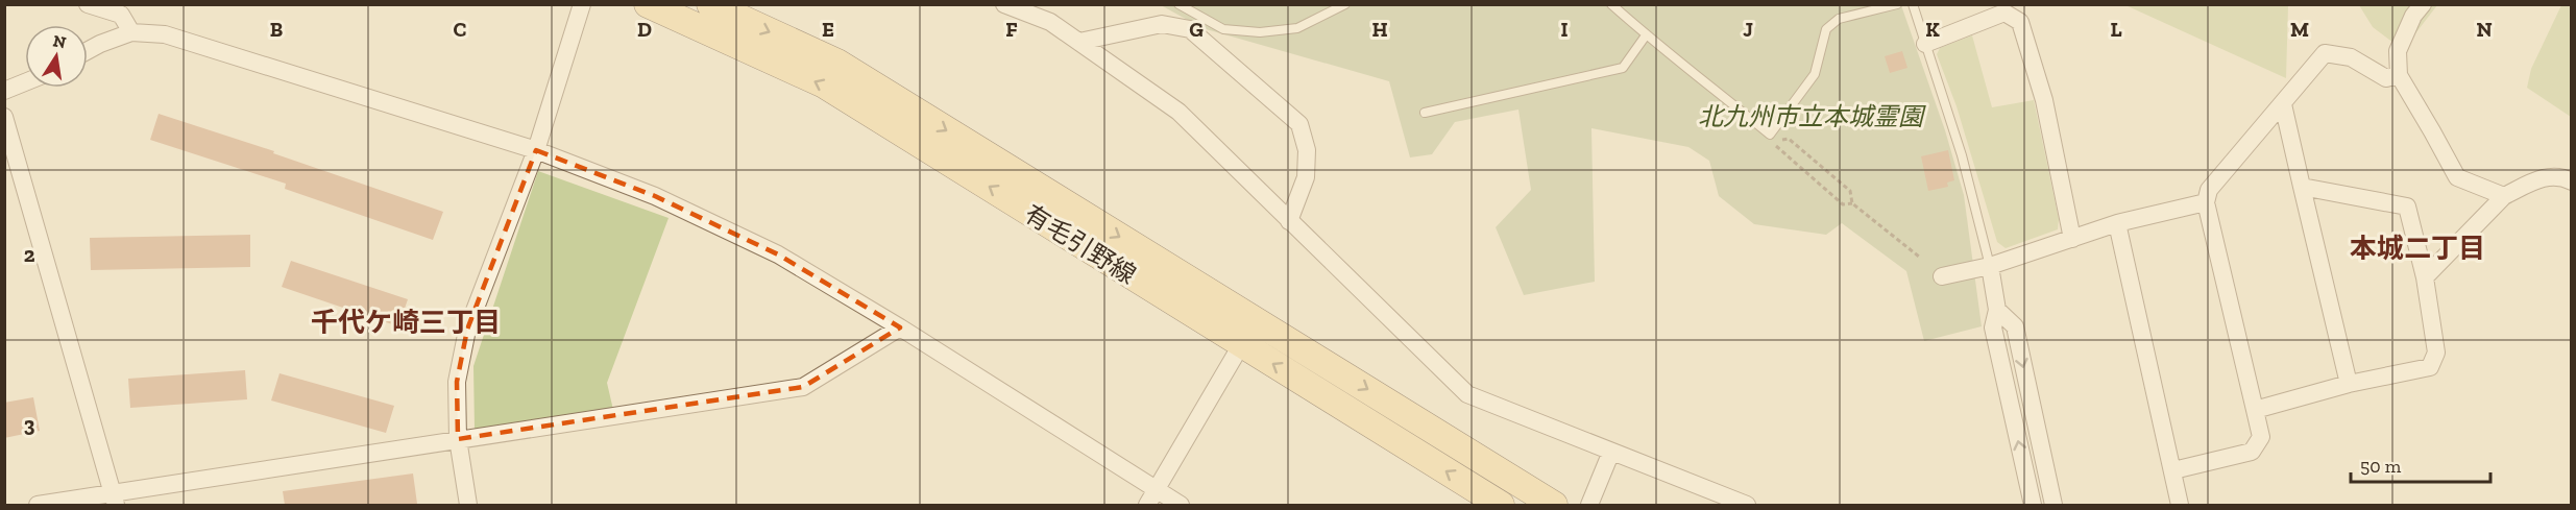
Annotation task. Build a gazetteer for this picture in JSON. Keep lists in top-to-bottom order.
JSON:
{
  "streets": {
    "main road": ["有毛引野線"]
  },
  "districts": ["本城二丁目", "千代ケ崎三丁目"],
  "parks": ["北九州市立本城霊園"],
  "scale_bar": "50 m",
  "north": "top",
  "grid": {
    "columns": [
      "B",
      "C",
      "D",
      "E",
      "F",
      "G",
      "H",
      "I",
      "J",
      "K",
      "L",
      "M",
      "N"
    ],
    "rows": ["2", "3"]
  }
}
